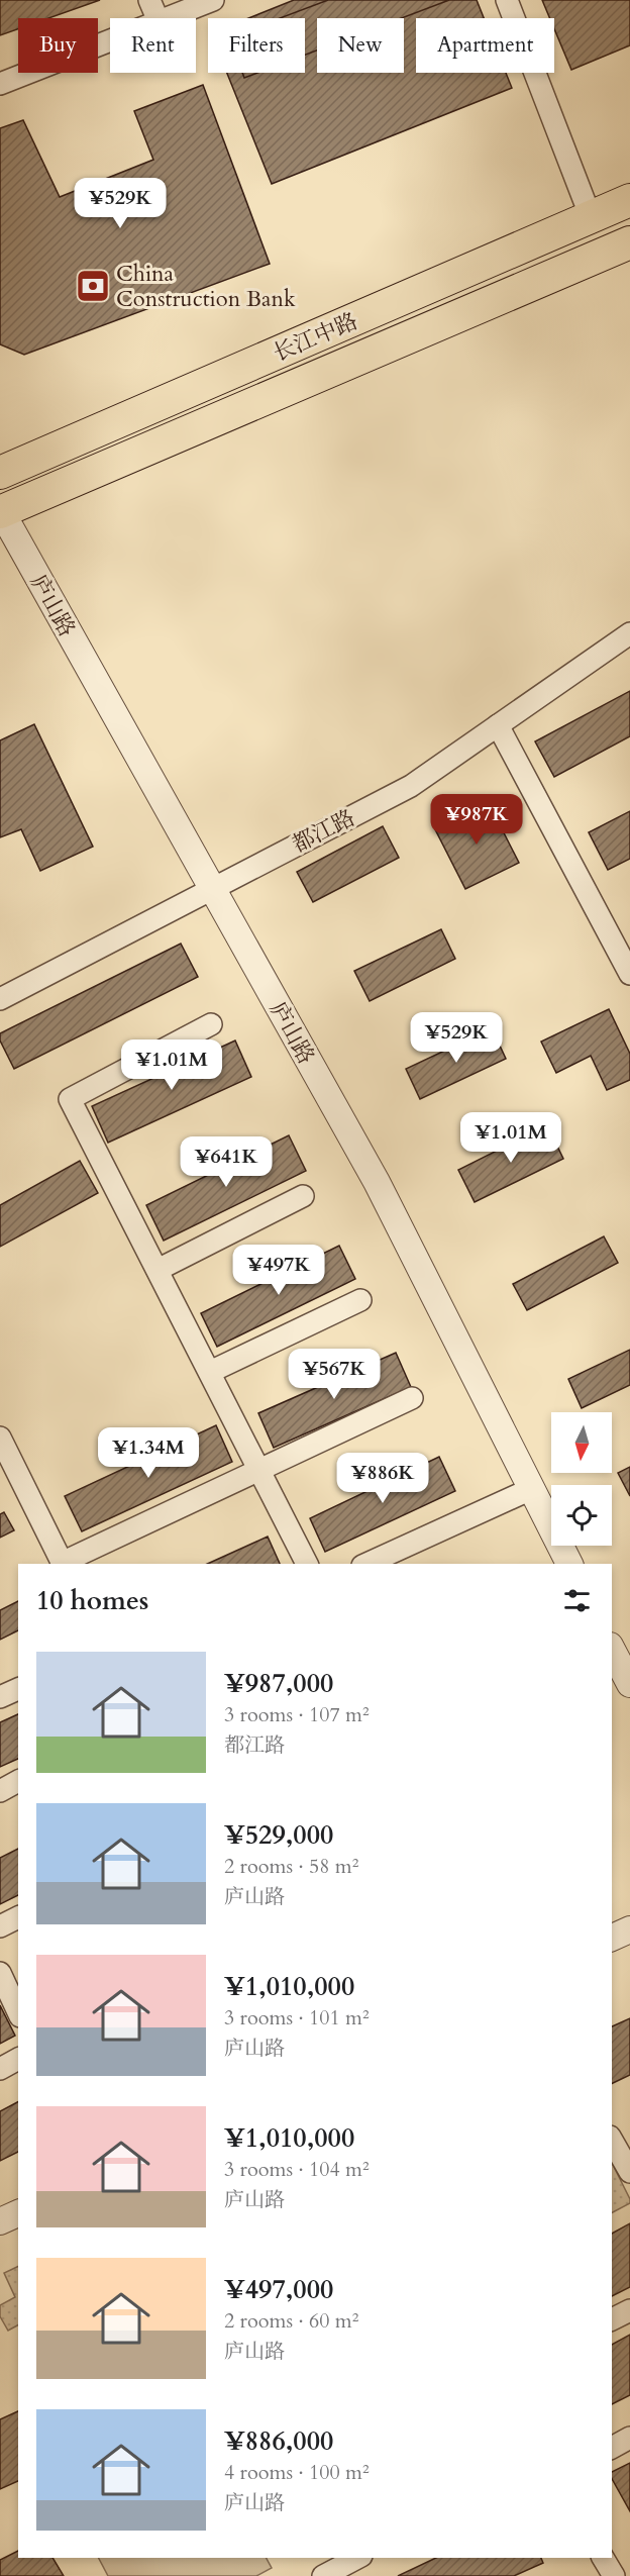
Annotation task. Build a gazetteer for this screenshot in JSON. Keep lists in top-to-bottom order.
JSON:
{
  "streets": {
    "main road": ["长江中路"],
    "street": ["庐山路", "都江路"]
  },
  "crossings": [
    ["长江中路", "庐山路"],
    ["庐山路", "都江路"]
  ],
  "places": {
    "bank": ["China Construction Bank"]
  },
  "north": "bottom",
  "page": {
    "chip": [
      "Buy",
      "Rent",
      "Filters",
      "New",
      "Apartment"
    ],
    "price": [
      "¥529K",
      "¥987K",
      "¥529K",
      "¥1.01M",
      "¥1.01M",
      "¥641K",
      "¥497K",
      "¥567K",
      "¥1.34M",
      "¥886K"
    ],
    "heading": "10 homes",
    "list": [
      {
        "name": "¥987,000",
        "note": "3 rooms · 107 m² · 都江路"
      },
      {
        "name": "¥529,000",
        "note": "2 rooms · 58 m² · 庐山路"
      },
      {
        "name": "¥1,010,000",
        "note": "3 rooms · 101 m² · 庐山路"
      },
      {
        "name": "¥1,010,000",
        "note": "3 rooms · 104 m² · 庐山路"
      },
      {
        "name": "¥497,000",
        "note": "2 rooms · 60 m² · 庐山路"
      },
      {
        "name": "¥886,000",
        "note": "4 rooms · 100 m² · 庐山路"
      }
    ]
  }
}
